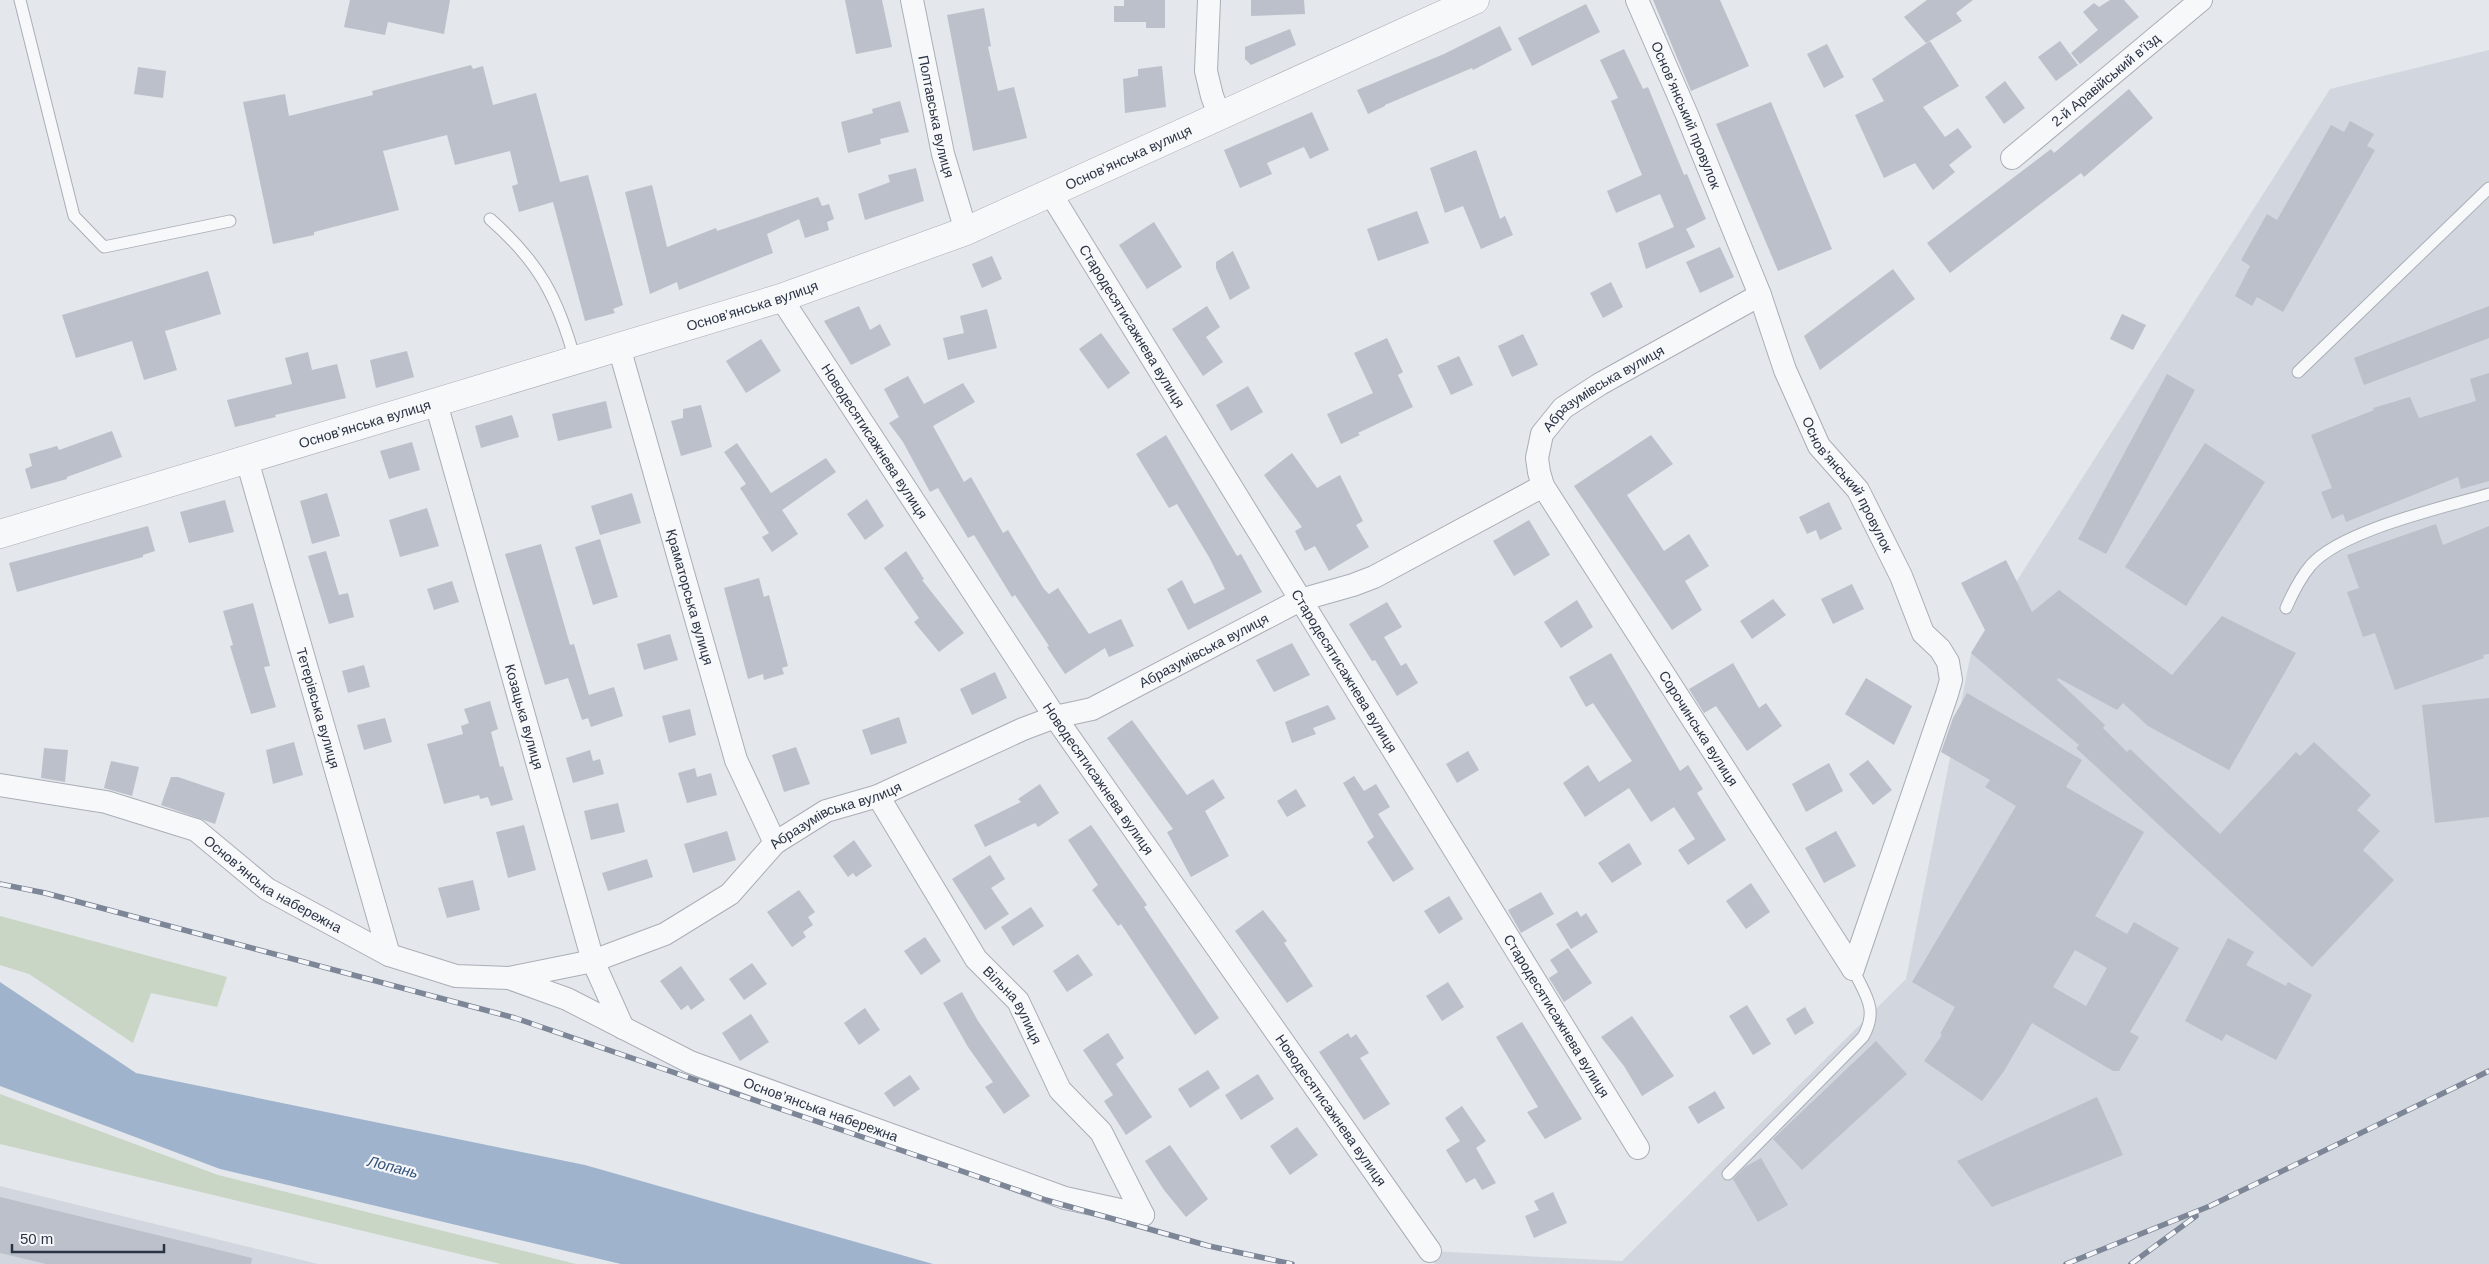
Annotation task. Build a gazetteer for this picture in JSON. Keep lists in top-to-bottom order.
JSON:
{
  "streets": {
    "street": [
      "2-й Аравійський в’їзд",
      "Основ’янський провулок",
      "Полтавська вулиця",
      "Основ’янська вулиця",
      "Стародесятисажнева вулиця",
      "Абразумівська вулиця",
      "Новодесятисажнева вулиця",
      "Краматорська вулиця",
      "Тетерівська вулиця",
      "Козацька вулиця",
      "Сорочинська вулиця",
      "Основ’янська набережна",
      "Вільна вулиця"
    ]
  },
  "crossings": [
    ["Основ’янський провулок", "Абразумівська вулиця"],
    ["Основ’янський провулок", "Сорочинська вулиця"],
    ["Полтавська вулиця", "Основ’янська вулиця"],
    ["Основ’янська вулиця", "Стародесятисажнева вулиця"],
    ["Основ’янська вулиця", "Новодесятисажнева вулиця"],
    ["Основ’янська вулиця", "Краматорська вулиця"],
    ["Основ’янська вулиця", "Тетерівська вулиця"],
    ["Основ’янська вулиця", "Козацька вулиця"],
    ["Стародесятисажнева вулиця", "Абразумівська вулиця"],
    ["Абразумівська вулиця", "Новодесятисажнева вулиця"],
    ["Абразумівська вулиця", "Краматорська вулиця"],
    ["Абразумівська вулиця", "Козацька вулиця"],
    ["Абразумівська вулиця", "Сорочинська вулиця"],
    ["Абразумівська вулиця", "Основ’янська набережна"],
    ["Абразумівська вулиця", "Вільна вулиця"],
    ["Тетерівська вулиця", "Основ’янська набережна"],
    ["Козацька вулиця", "Основ’янська набережна"],
    ["Основ’янська набережна", "Вільна вулиця"]
  ],
  "water": ["Лопань"],
  "scale_bar": "50 m"
}
